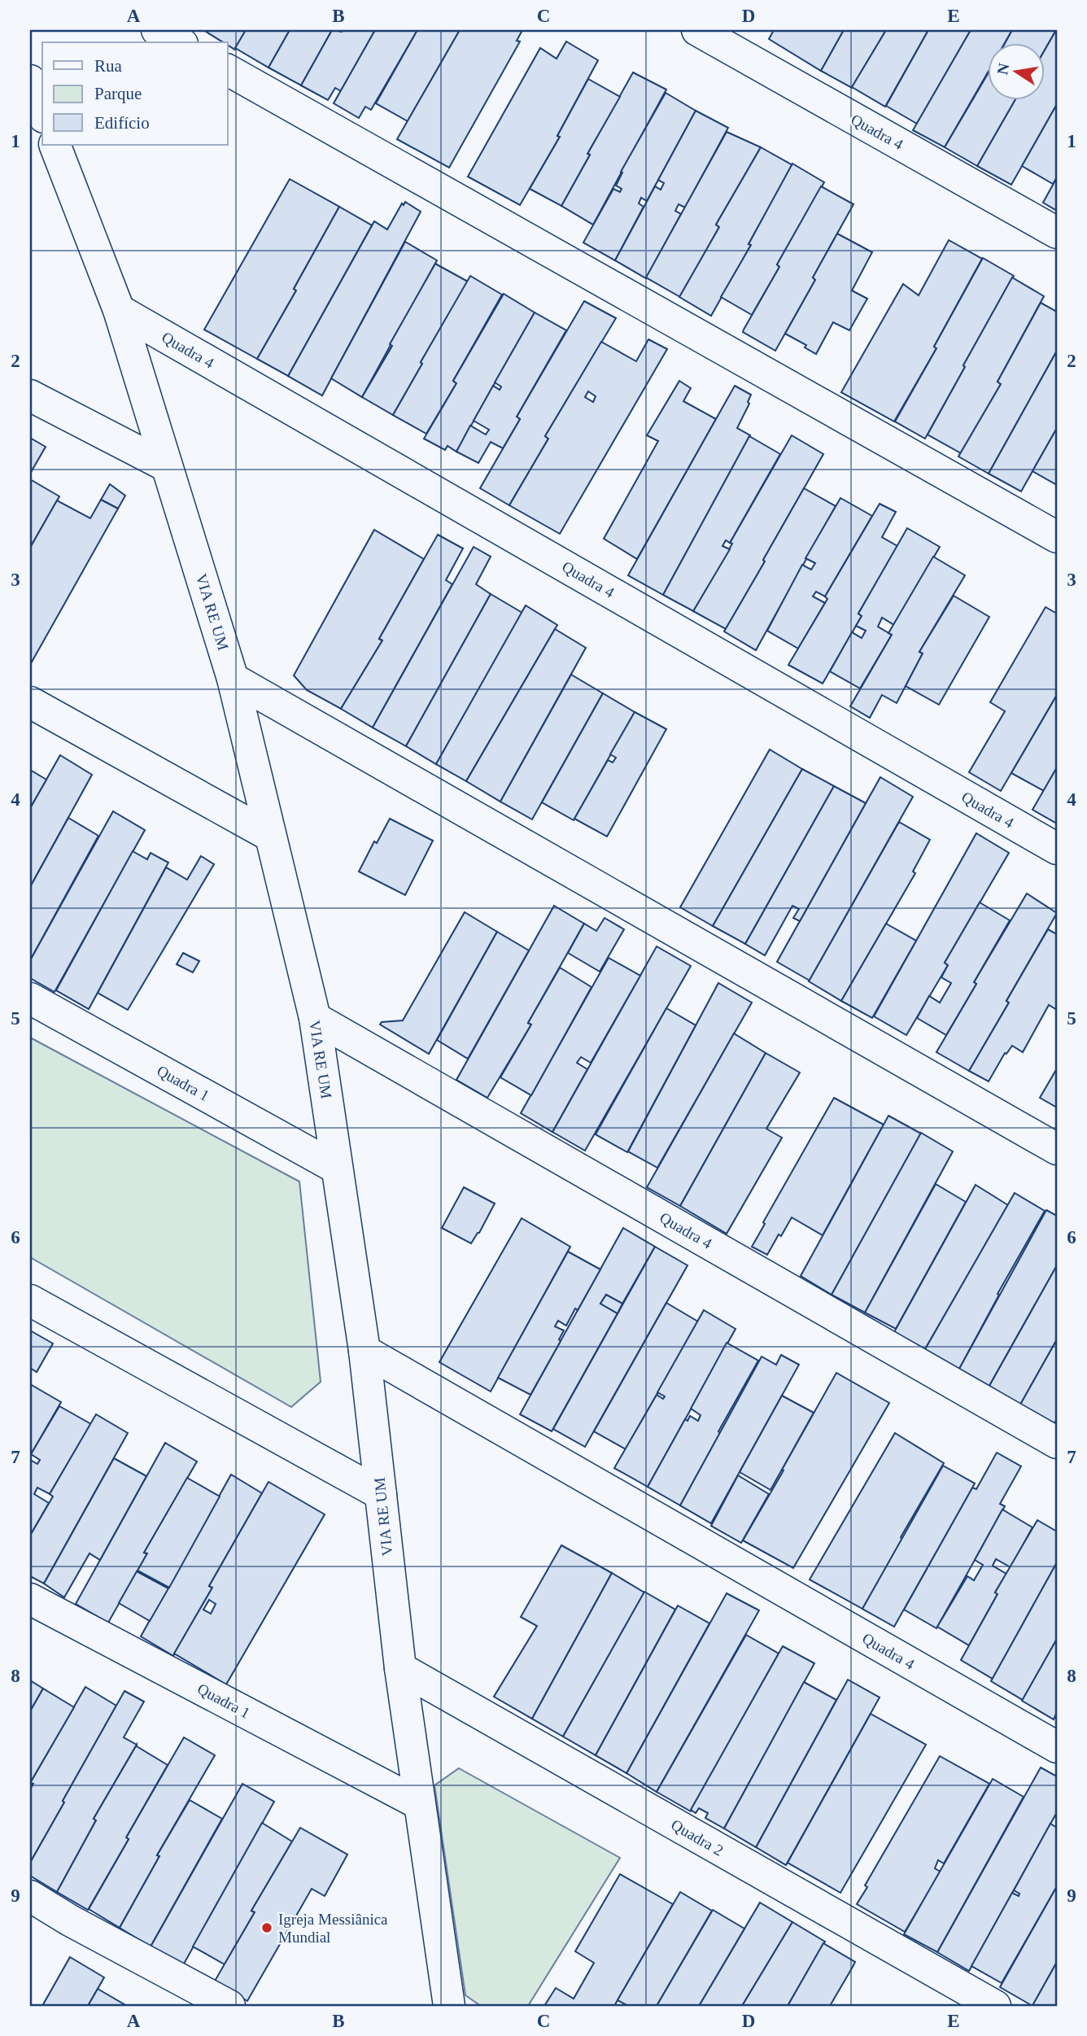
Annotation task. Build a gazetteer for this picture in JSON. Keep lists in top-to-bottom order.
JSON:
{
  "streets": {
    "street": [
      "Quadra 4",
      "VIA RE UM",
      "Quadra 1",
      "Quadra 2"
    ]
  },
  "crossings": [
    ["Quadra 4", "VIA RE UM"],
    ["VIA RE UM", "Quadra 1"],
    ["VIA RE UM", "Quadra 2"]
  ],
  "places": ["Igreja Messiânica Mundial"],
  "legend": ["Rua", "Parque", "Edifício"],
  "north": "left",
  "grid": {
    "columns": [
      "A",
      "B",
      "C",
      "D",
      "E"
    ],
    "rows": [
      "1",
      "2",
      "3",
      "4",
      "5",
      "6",
      "7",
      "8",
      "9"
    ]
  }
}
